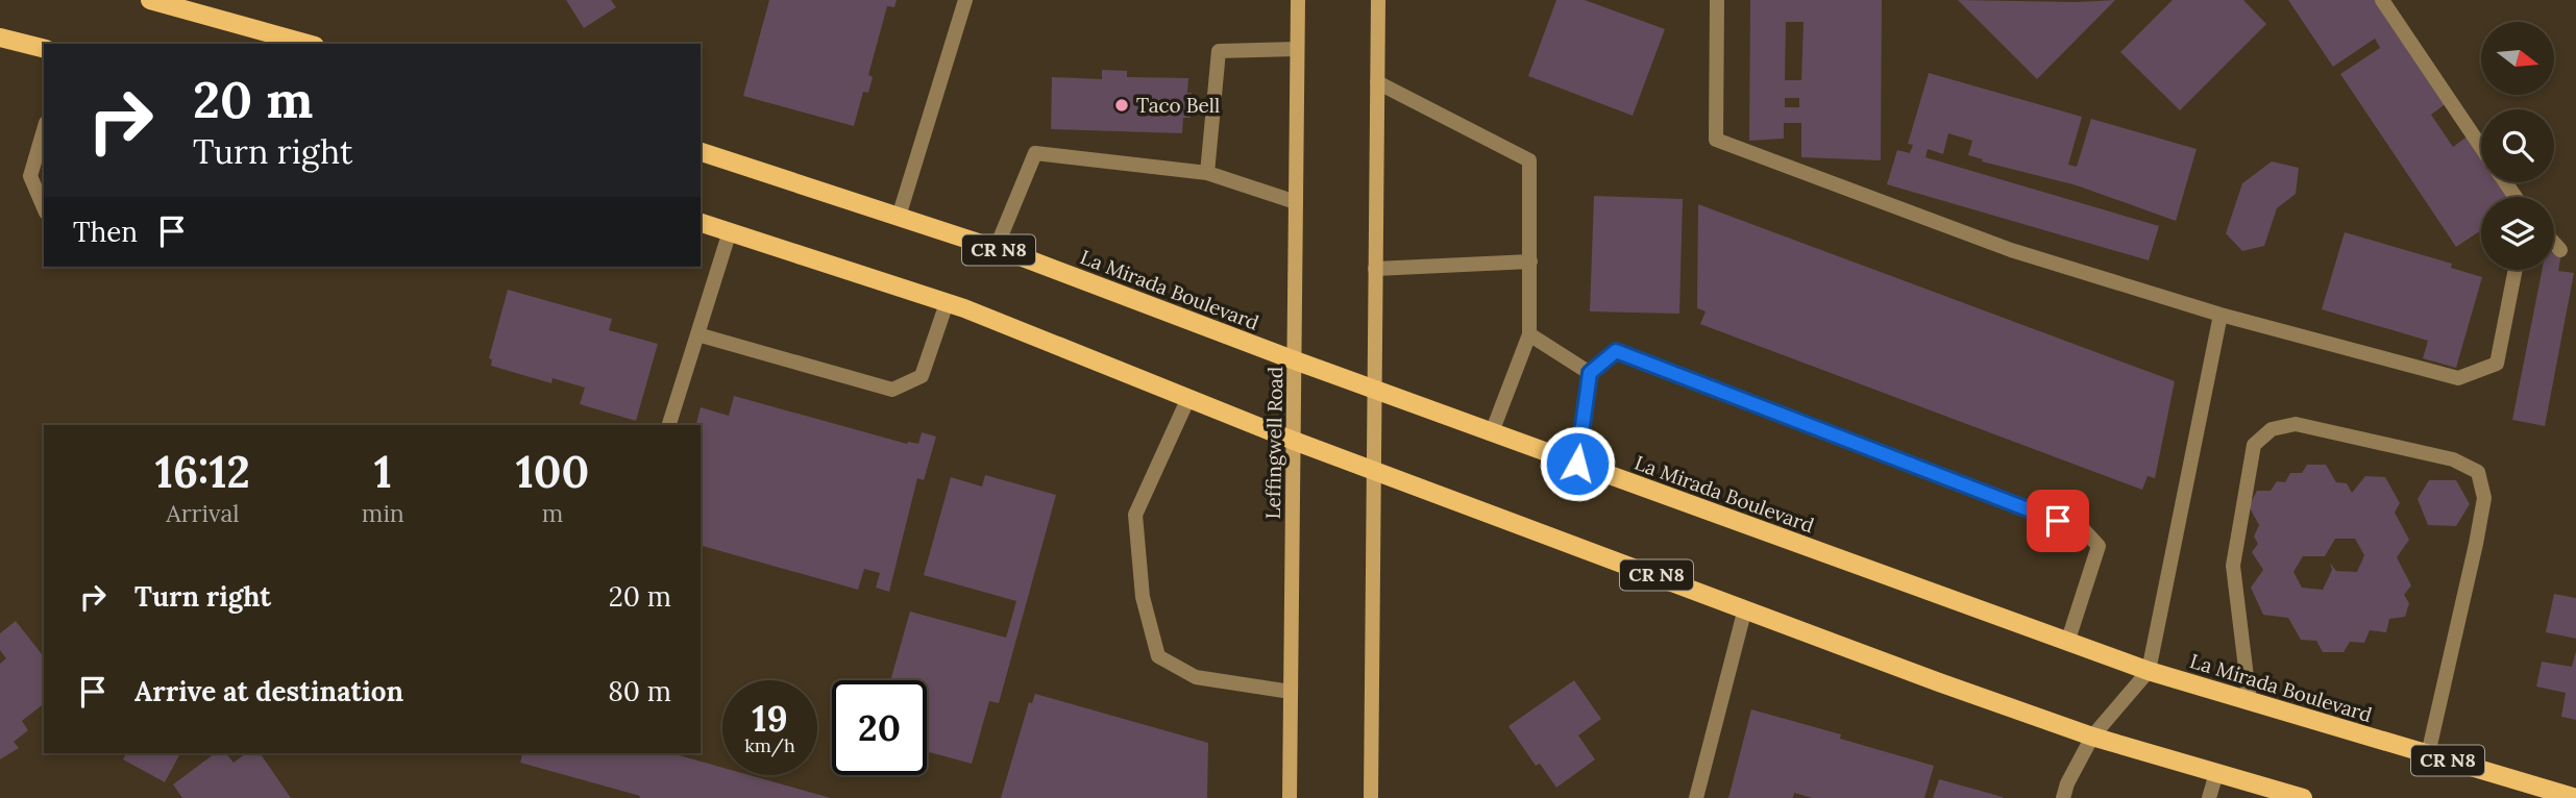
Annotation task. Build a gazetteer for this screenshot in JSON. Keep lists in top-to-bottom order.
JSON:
{
  "streets": {
    "main road": ["CR N8", "La Mirada Boulevard", "Leffingwell Road"]
  },
  "crossings": [
    ["CR N8", "Leffingwell Road"],
    ["La Mirada Boulevard", "Leffingwell Road"]
  ],
  "places": ["Taco Bell"],
  "north": "right",
  "page": {
    "turn": ["20 m", "Turn right"],
    "then": "Then",
    "eta": [
      "16:12",
      "Arrival",
      "1",
      "min",
      "100",
      "m"
    ],
    "list": [
      {
        "name": "Turn right",
        "value": "20 m"
      },
      {
        "name": "Arrive at destination",
        "value": "80 m"
      }
    ],
    "speed": "19 km/h",
    "limit": "20"
  }
}
